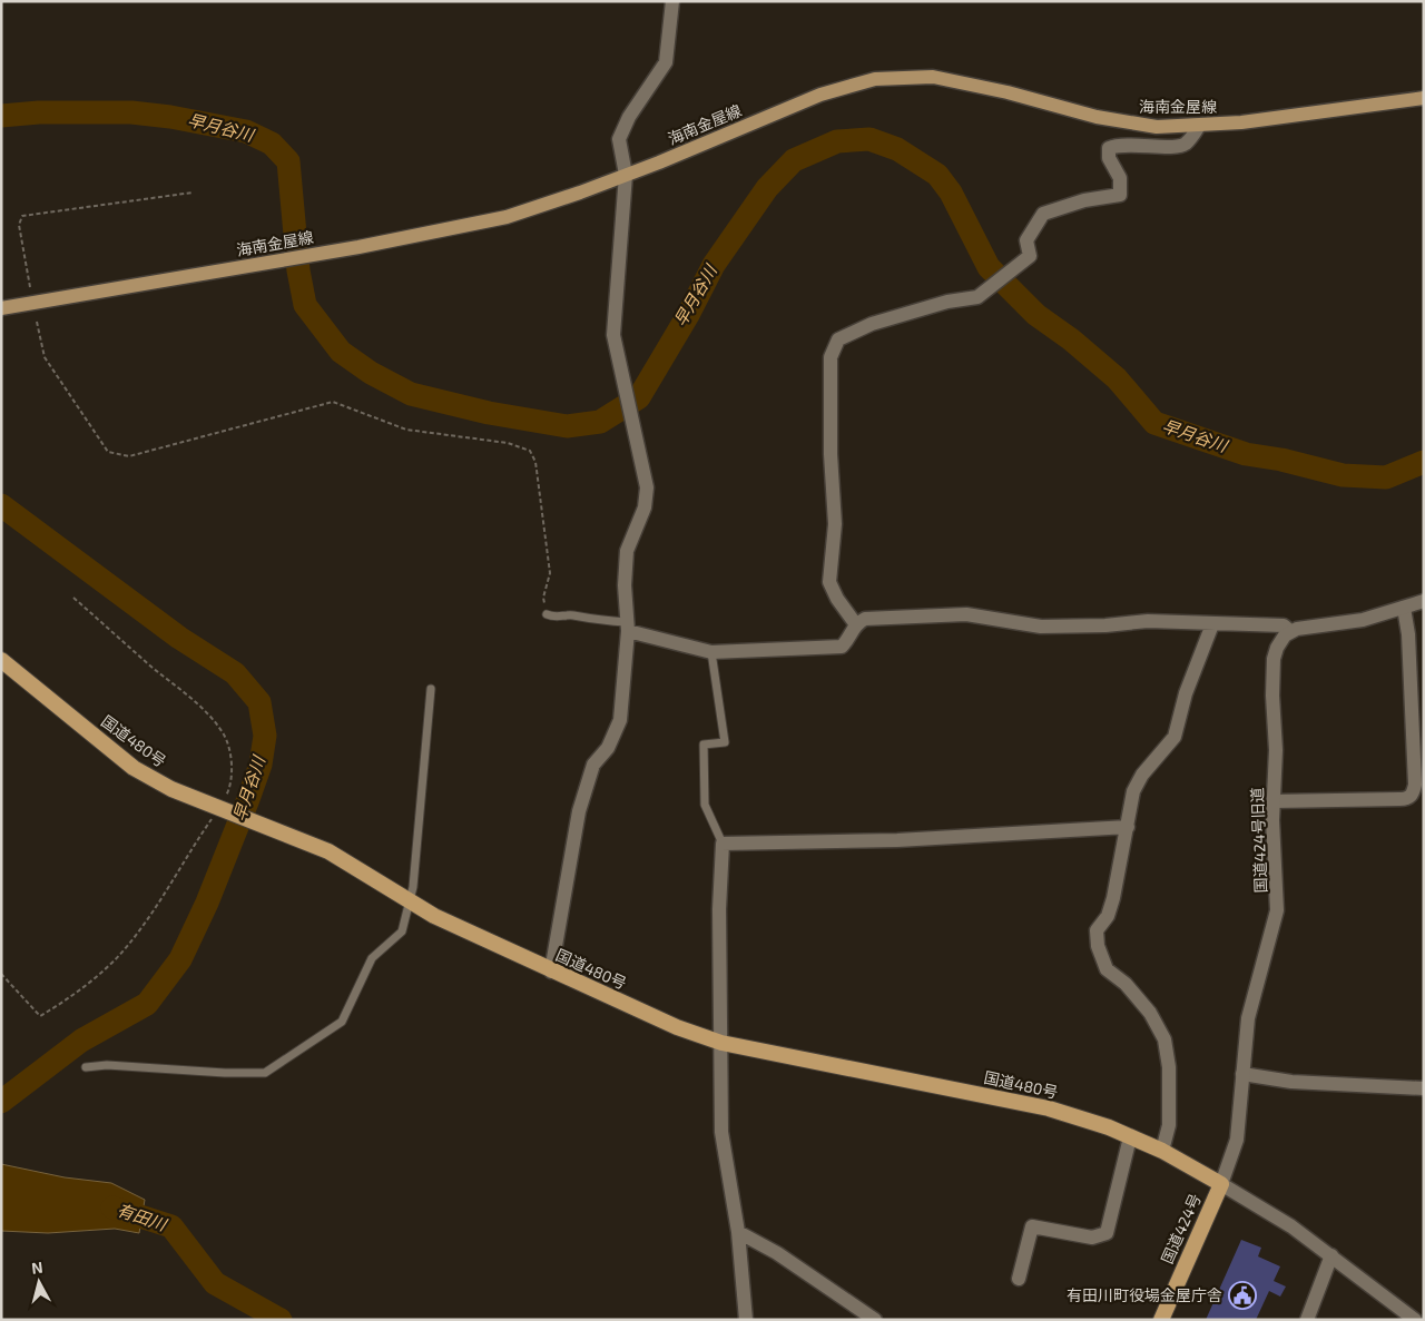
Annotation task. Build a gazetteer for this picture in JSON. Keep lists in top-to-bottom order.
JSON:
{
  "streets": {
    "highway": ["国道480号", "国道424号"],
    "main road": ["海南金屋線"],
    "street": ["国道424号旧道"]
  },
  "crossings": [
    ["国道480号", "国道424号旧道"],
    ["国道480号", "国道424号"],
    ["国道424号旧道", "国道424号"]
  ],
  "water": ["早月谷川", "有田川"],
  "places": {
    "public building": ["有田川町役場金屋庁舎"]
  },
  "north": "top"
}
